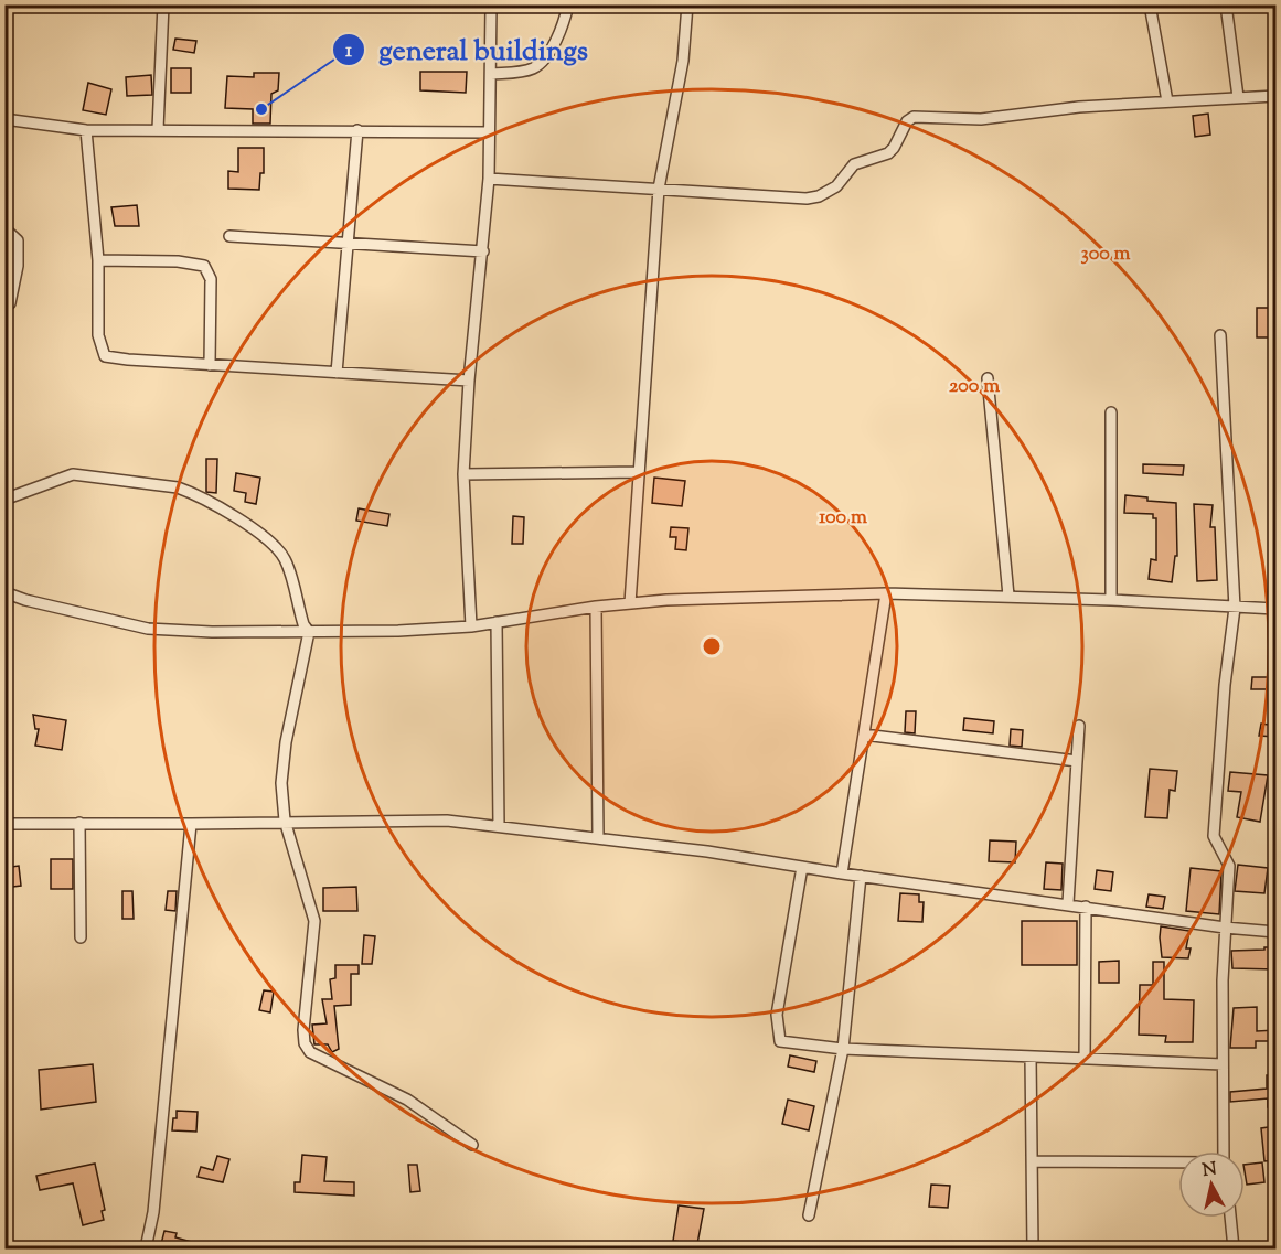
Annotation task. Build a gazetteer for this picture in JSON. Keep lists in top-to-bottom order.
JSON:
{
  "places": ["general buildings"],
  "north": "top",
  "rings": ["300 m", "200 m", "100 m"]
}
